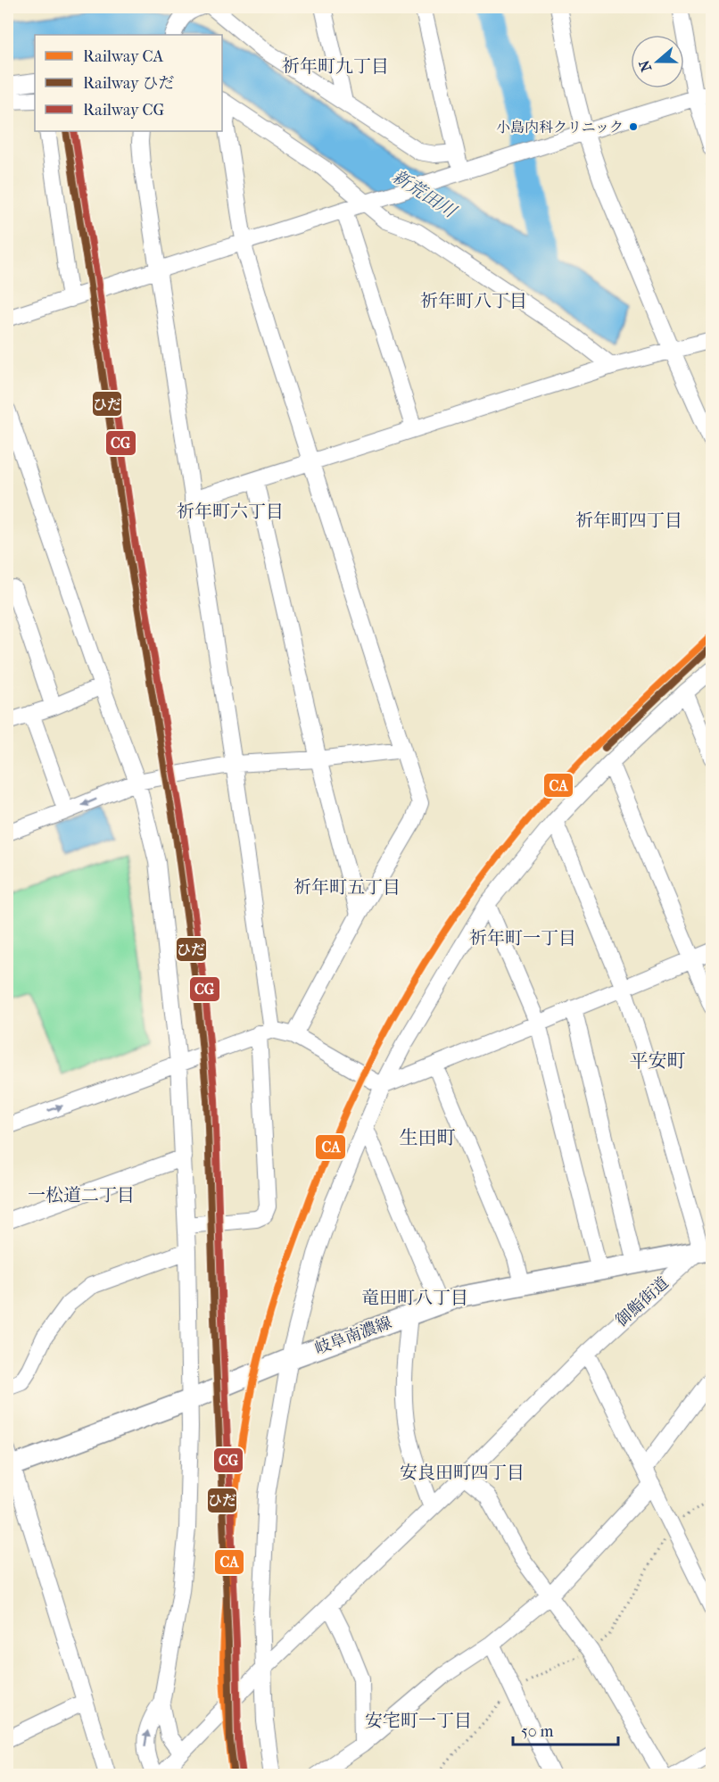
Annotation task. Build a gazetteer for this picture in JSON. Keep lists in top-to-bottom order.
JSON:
{
  "streets": {
    "main road": ["岐阜南濃線"],
    "street": ["御鮨街道"]
  },
  "crossings": [
    ["御鮨街道", "岐阜南濃線"]
  ],
  "districts": [
    "祈年町九丁目",
    "祈年町八丁目",
    "祈年町六丁目",
    "祈年町四丁目",
    "祈年町五丁目",
    "祈年町一丁目",
    "平安町",
    "生田町",
    "一松道二丁目",
    "竜田町八丁目",
    "安良田町四丁目",
    "安宅町一丁目"
  ],
  "water": ["新荒田川"],
  "places": ["小島内科クリニック"],
  "lines": ["rail line ひだ", "rail line CG", "rail line CA"],
  "legend": ["Railway CA", "Railway ひだ", "Railway CG"],
  "scale_bar": "50 m",
  "north": "left"
}
